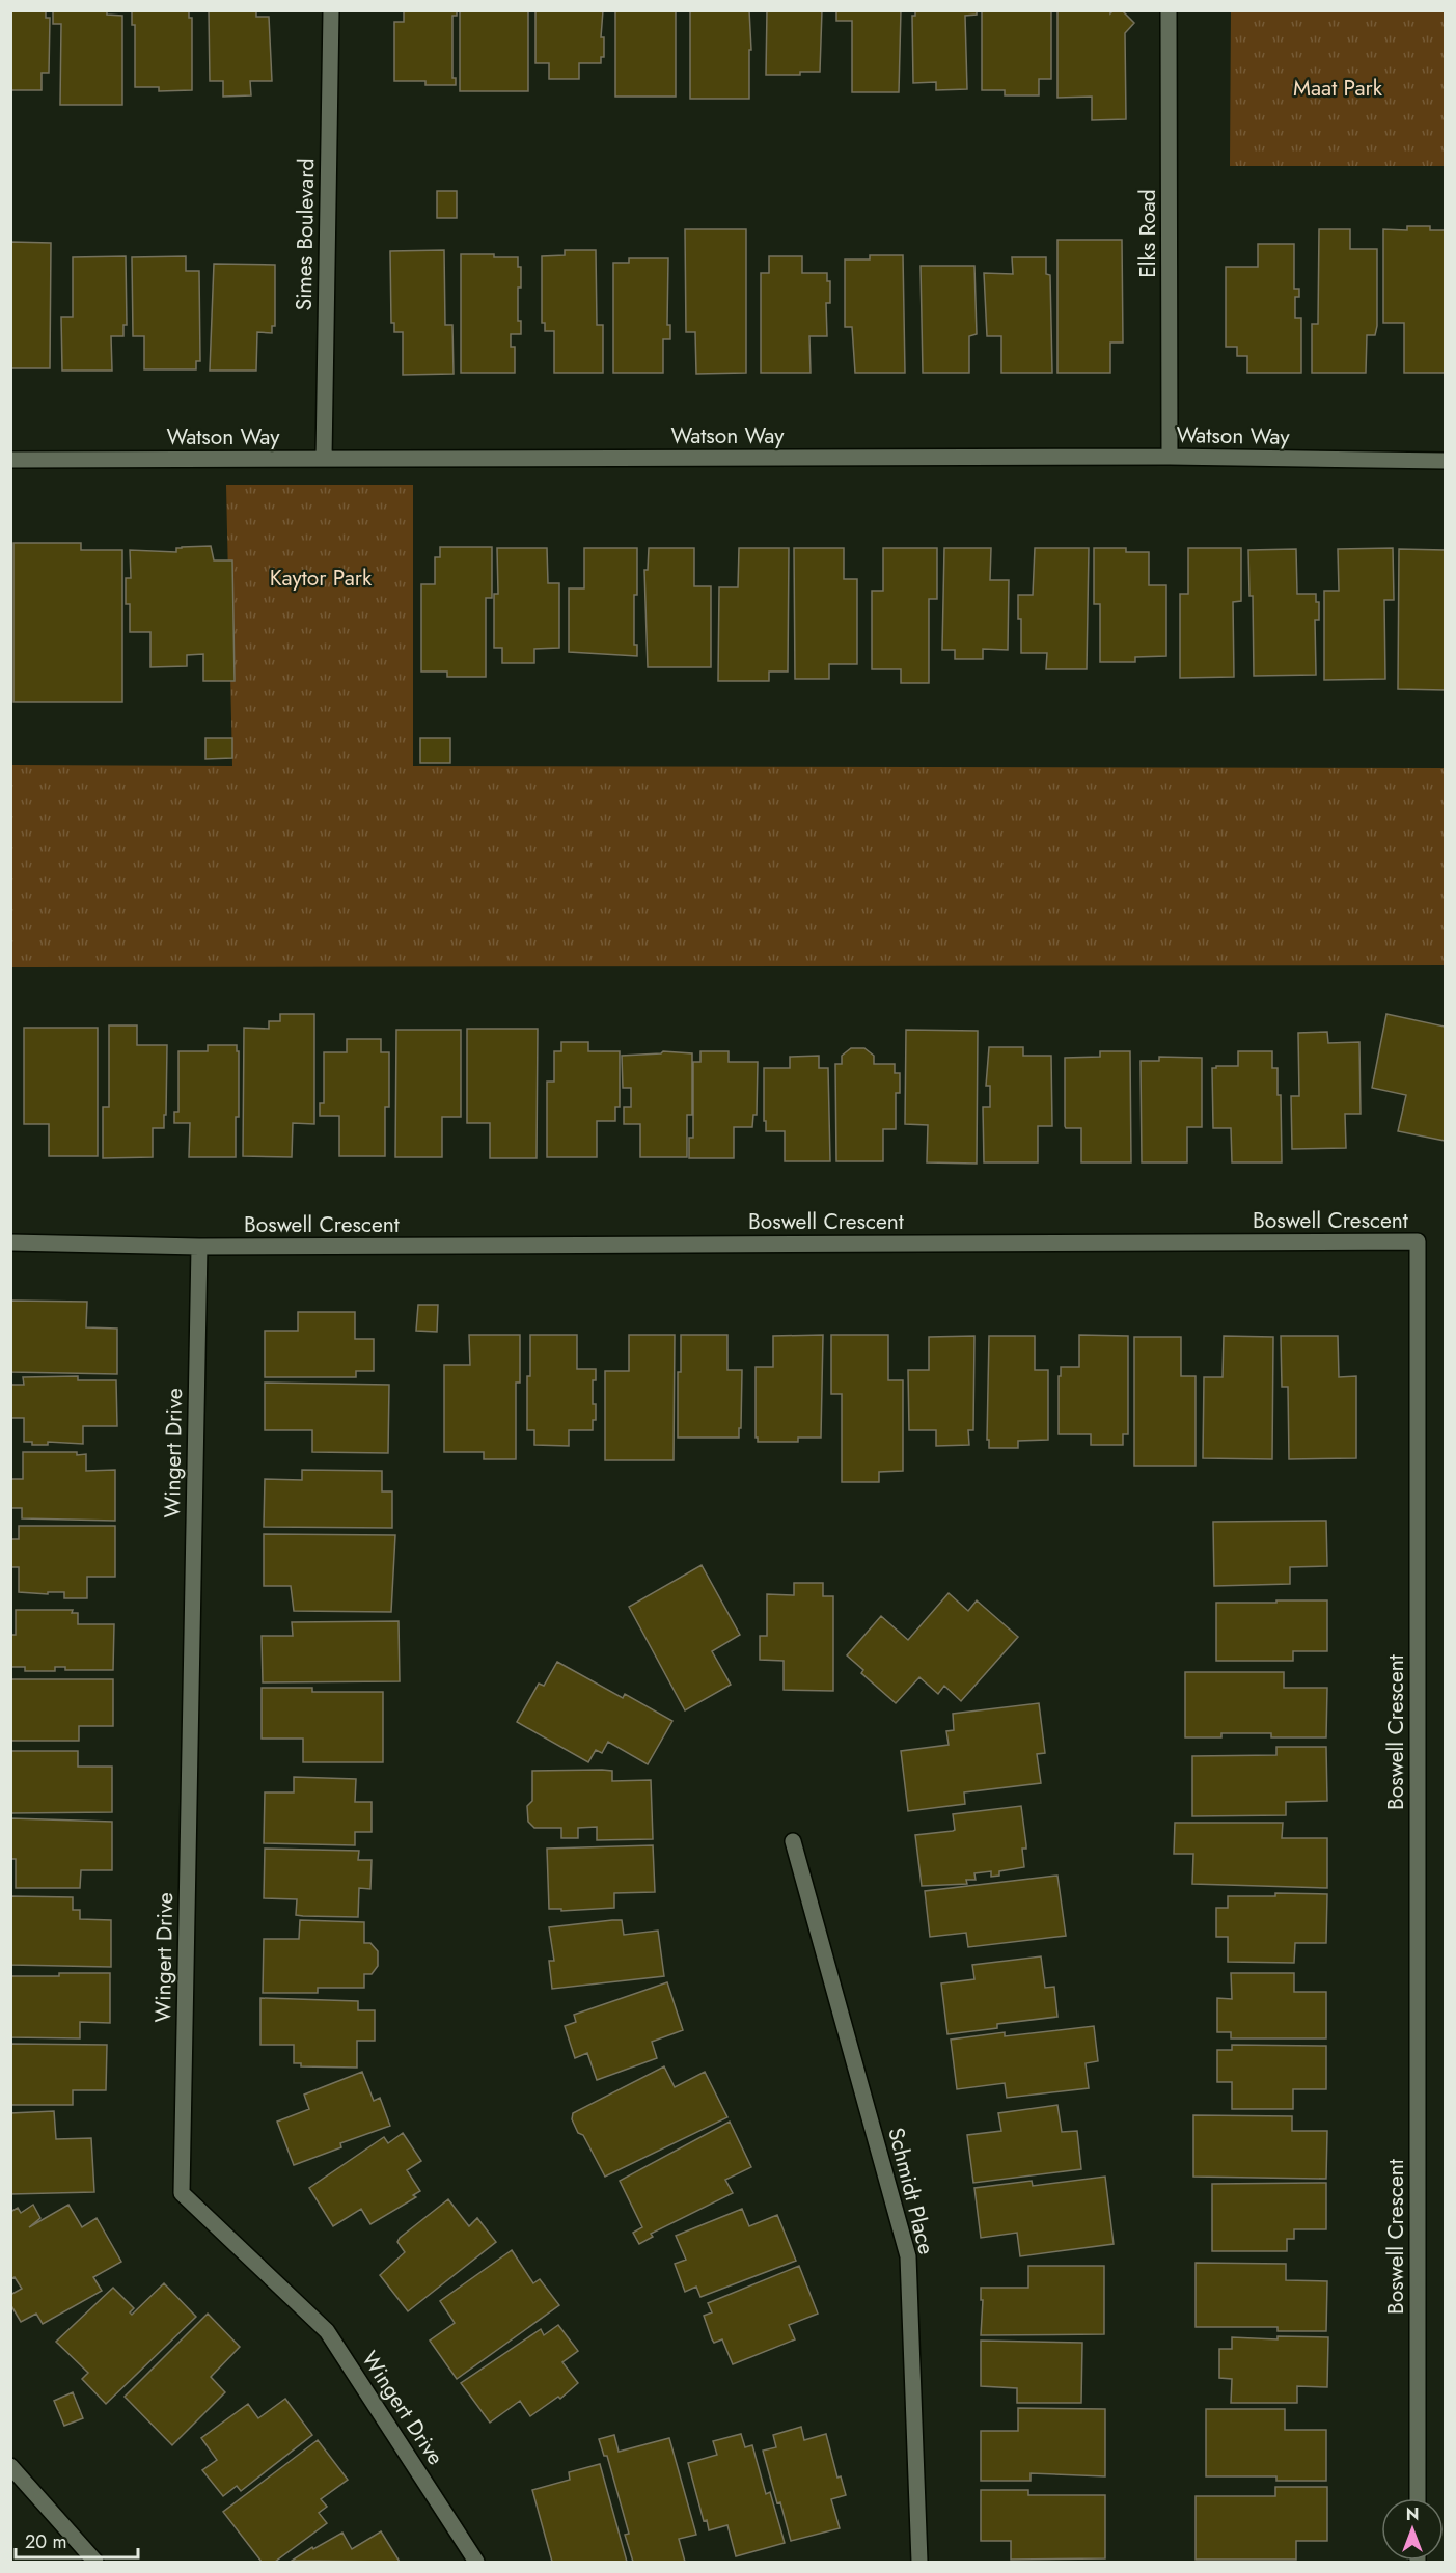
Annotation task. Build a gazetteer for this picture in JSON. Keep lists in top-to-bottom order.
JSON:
{
  "streets": {
    "street": [
      "Elks Road",
      "Simes Boulevard",
      "Watson Way",
      "Boswell Crescent",
      "Wingert Drive",
      "Schmidt Place"
    ]
  },
  "crossings": [
    ["Elks Road", "Watson Way"],
    ["Simes Boulevard", "Watson Way"],
    ["Boswell Crescent", "Wingert Drive"]
  ],
  "parks": ["Maat Park", "Kaytor Park"],
  "scale_bar": "20 m",
  "north": "top"
}
